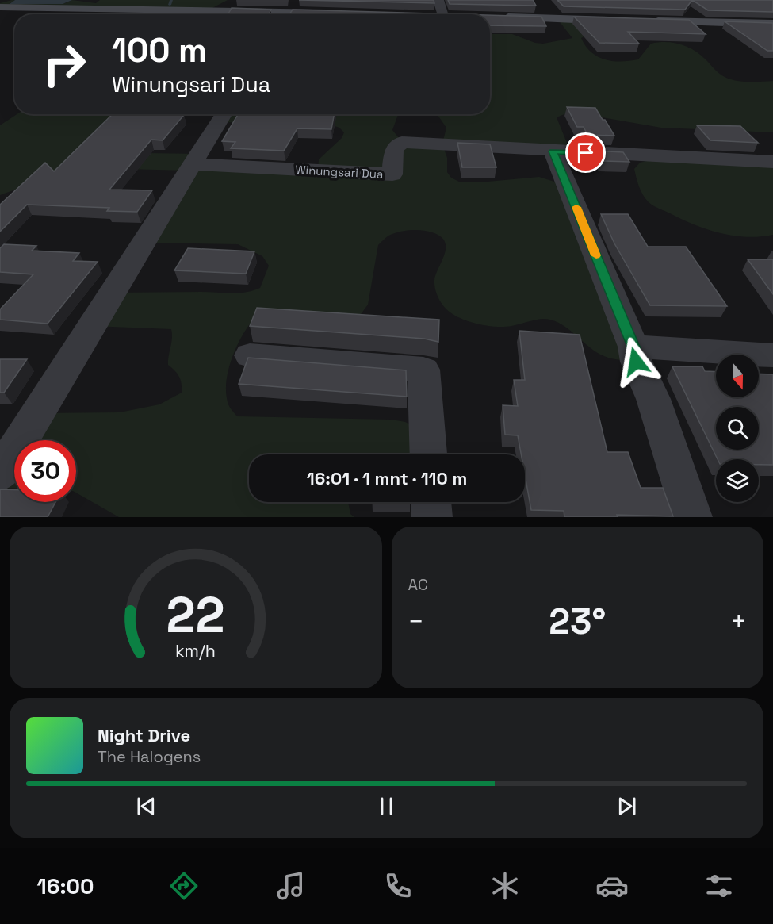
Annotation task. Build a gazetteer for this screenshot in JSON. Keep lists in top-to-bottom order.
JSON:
{
  "streets": {
    "street": ["Winungsari Dua"]
  },
  "north": "bottom",
  "page": {
    "turn": ["100 m", "Winungsari Dua"],
    "limit": "30",
    "trip": "16:01 · 1 mnt · 110 m",
    "tile": "AC",
    "heat": ["−", "23°", "+"],
    "song": ["Night Drive", "The Halogens"],
    "tabs": "16:00",
    "gauge": ["22", "km/h"]
  }
}
